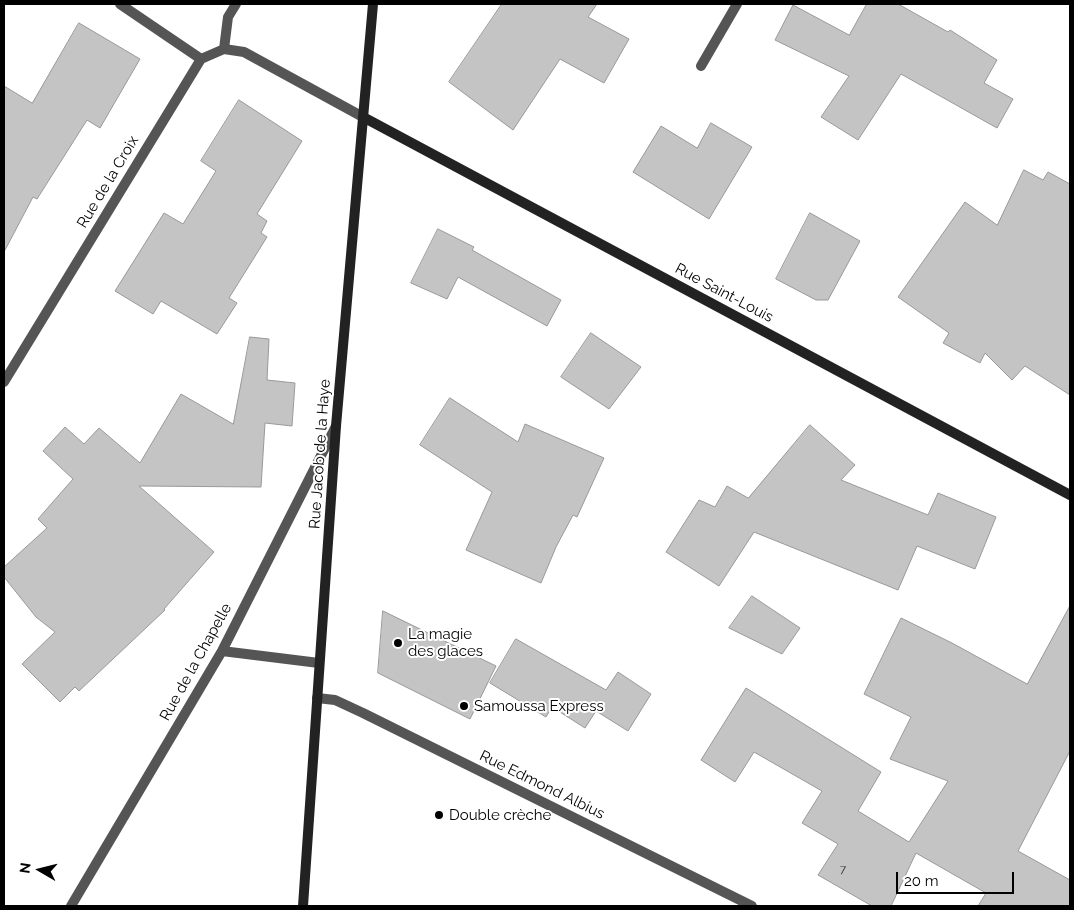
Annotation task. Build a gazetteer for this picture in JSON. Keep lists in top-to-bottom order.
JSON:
{
  "streets": {
    "main road": ["Rue Saint-Louis", "Rue Jacob de la Haye"],
    "street": ["Rue de la Croix", "Rue de la Chapelle", "Rue Edmond Albius"]
  },
  "crossings": [
    ["Rue Saint-Louis", "Rue Jacob de la Haye"],
    ["Rue Jacob de la Haye", "Rue de la Chapelle"],
    ["Rue Jacob de la Haye", "Rue Edmond Albius"]
  ],
  "places": ["La magie des glaces", "Samoussa Express", "Double crèche"],
  "house_numbers": ["7"],
  "scale_bar": "20 m",
  "north": "left"
}
